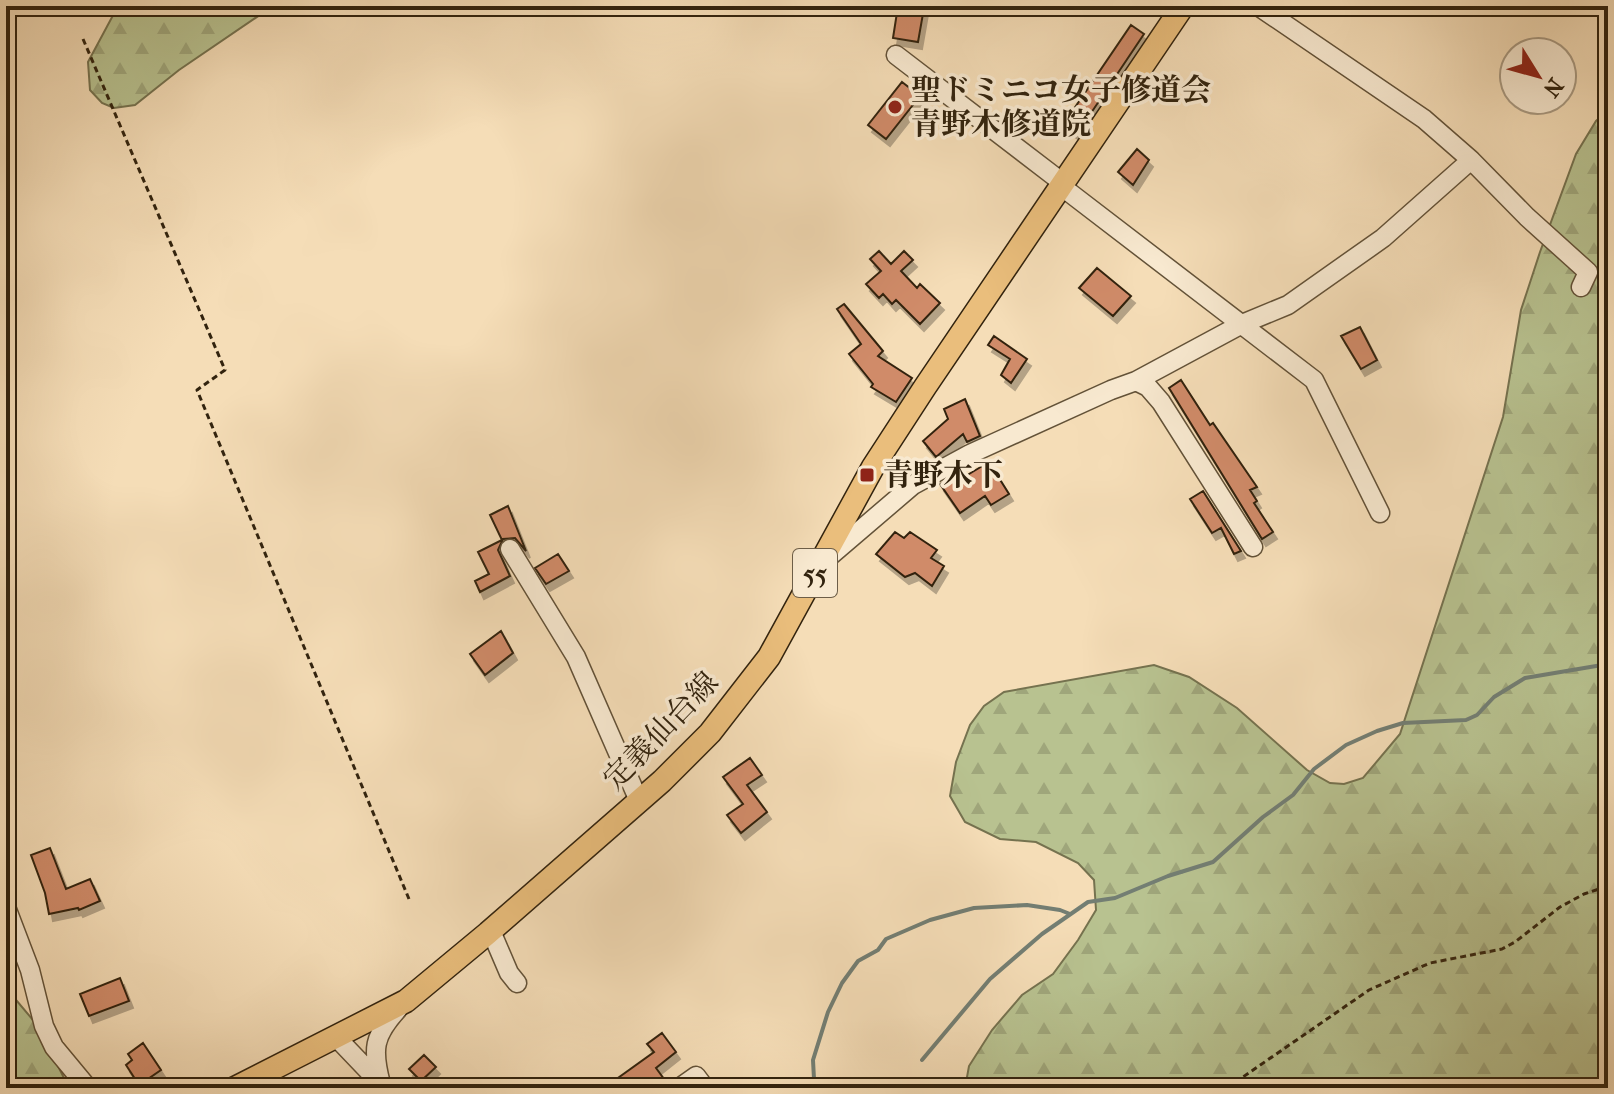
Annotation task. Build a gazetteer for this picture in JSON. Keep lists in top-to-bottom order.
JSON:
{
  "streets": {
    "main road": ["55", "定義仙台線"]
  },
  "places": {
    "other": ["聖ドミニコ女子修道会 青野木修道院"],
    "transit": ["青野木下"]
  },
  "north": "bottom right"
}
